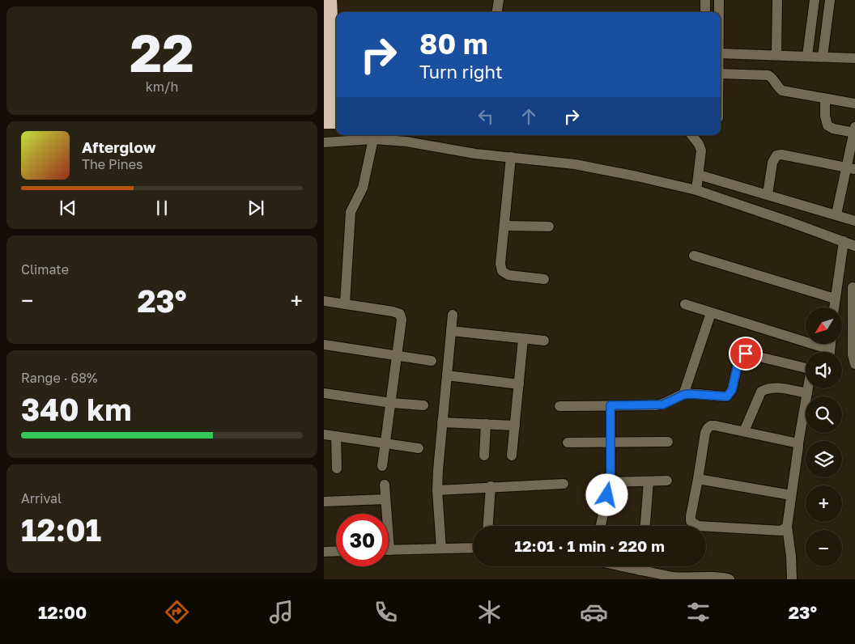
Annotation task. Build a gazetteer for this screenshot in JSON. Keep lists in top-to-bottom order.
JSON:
{
  "north": "bottom left",
  "page": {
    "tile": [
      ["22", "km/h"],
      "Climate",
      ["Range · 68%", "340 km"],
      ["Arrival", "12:01"]
    ],
    "turn": ["80 m", "Turn right"],
    "song": ["Afterglow", "The Pines"],
    "heat": ["−", "23°", "+"],
    "map_buttons": ["+", "−"],
    "limit": "30",
    "trip": "12:01 · 1 min · 220 m",
    "tabs": ["12:00", "23°"]
  }
}
